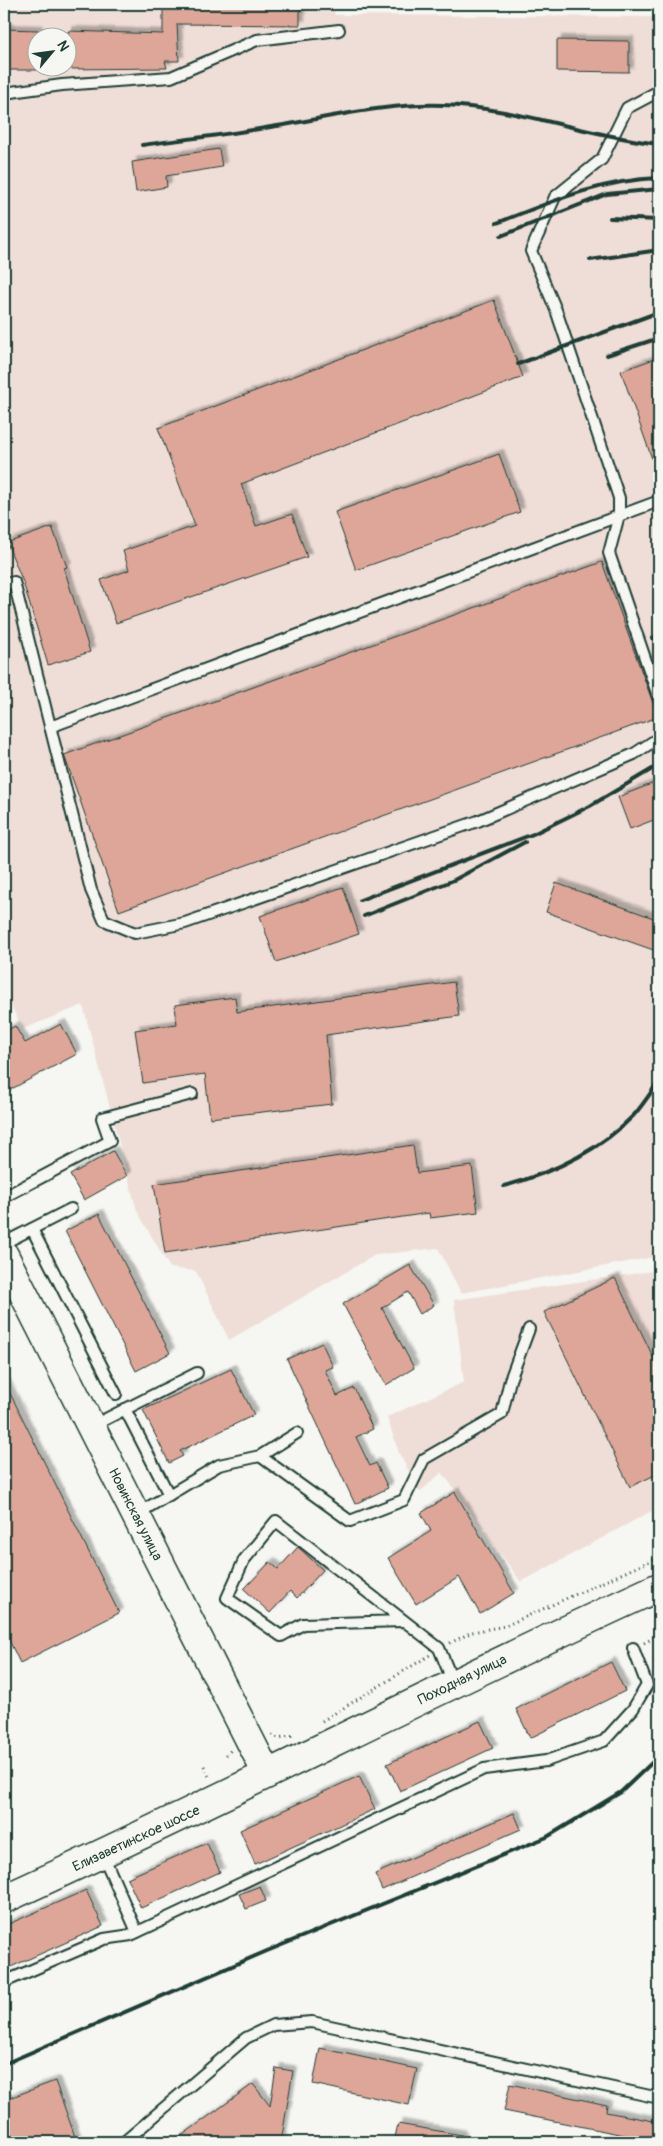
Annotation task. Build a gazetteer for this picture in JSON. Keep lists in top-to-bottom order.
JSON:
{
  "streets": {
    "main road": ["Новинская улица", "Походная улица", "Елизаветинское шоссе"]
  },
  "crossings": [
    ["Новинская улица", "Походная улица"],
    ["Новинская улица", "Елизаветинское шоссе"],
    ["Походная улица", "Елизаветинское шоссе"]
  ],
  "north": "top right"
}
